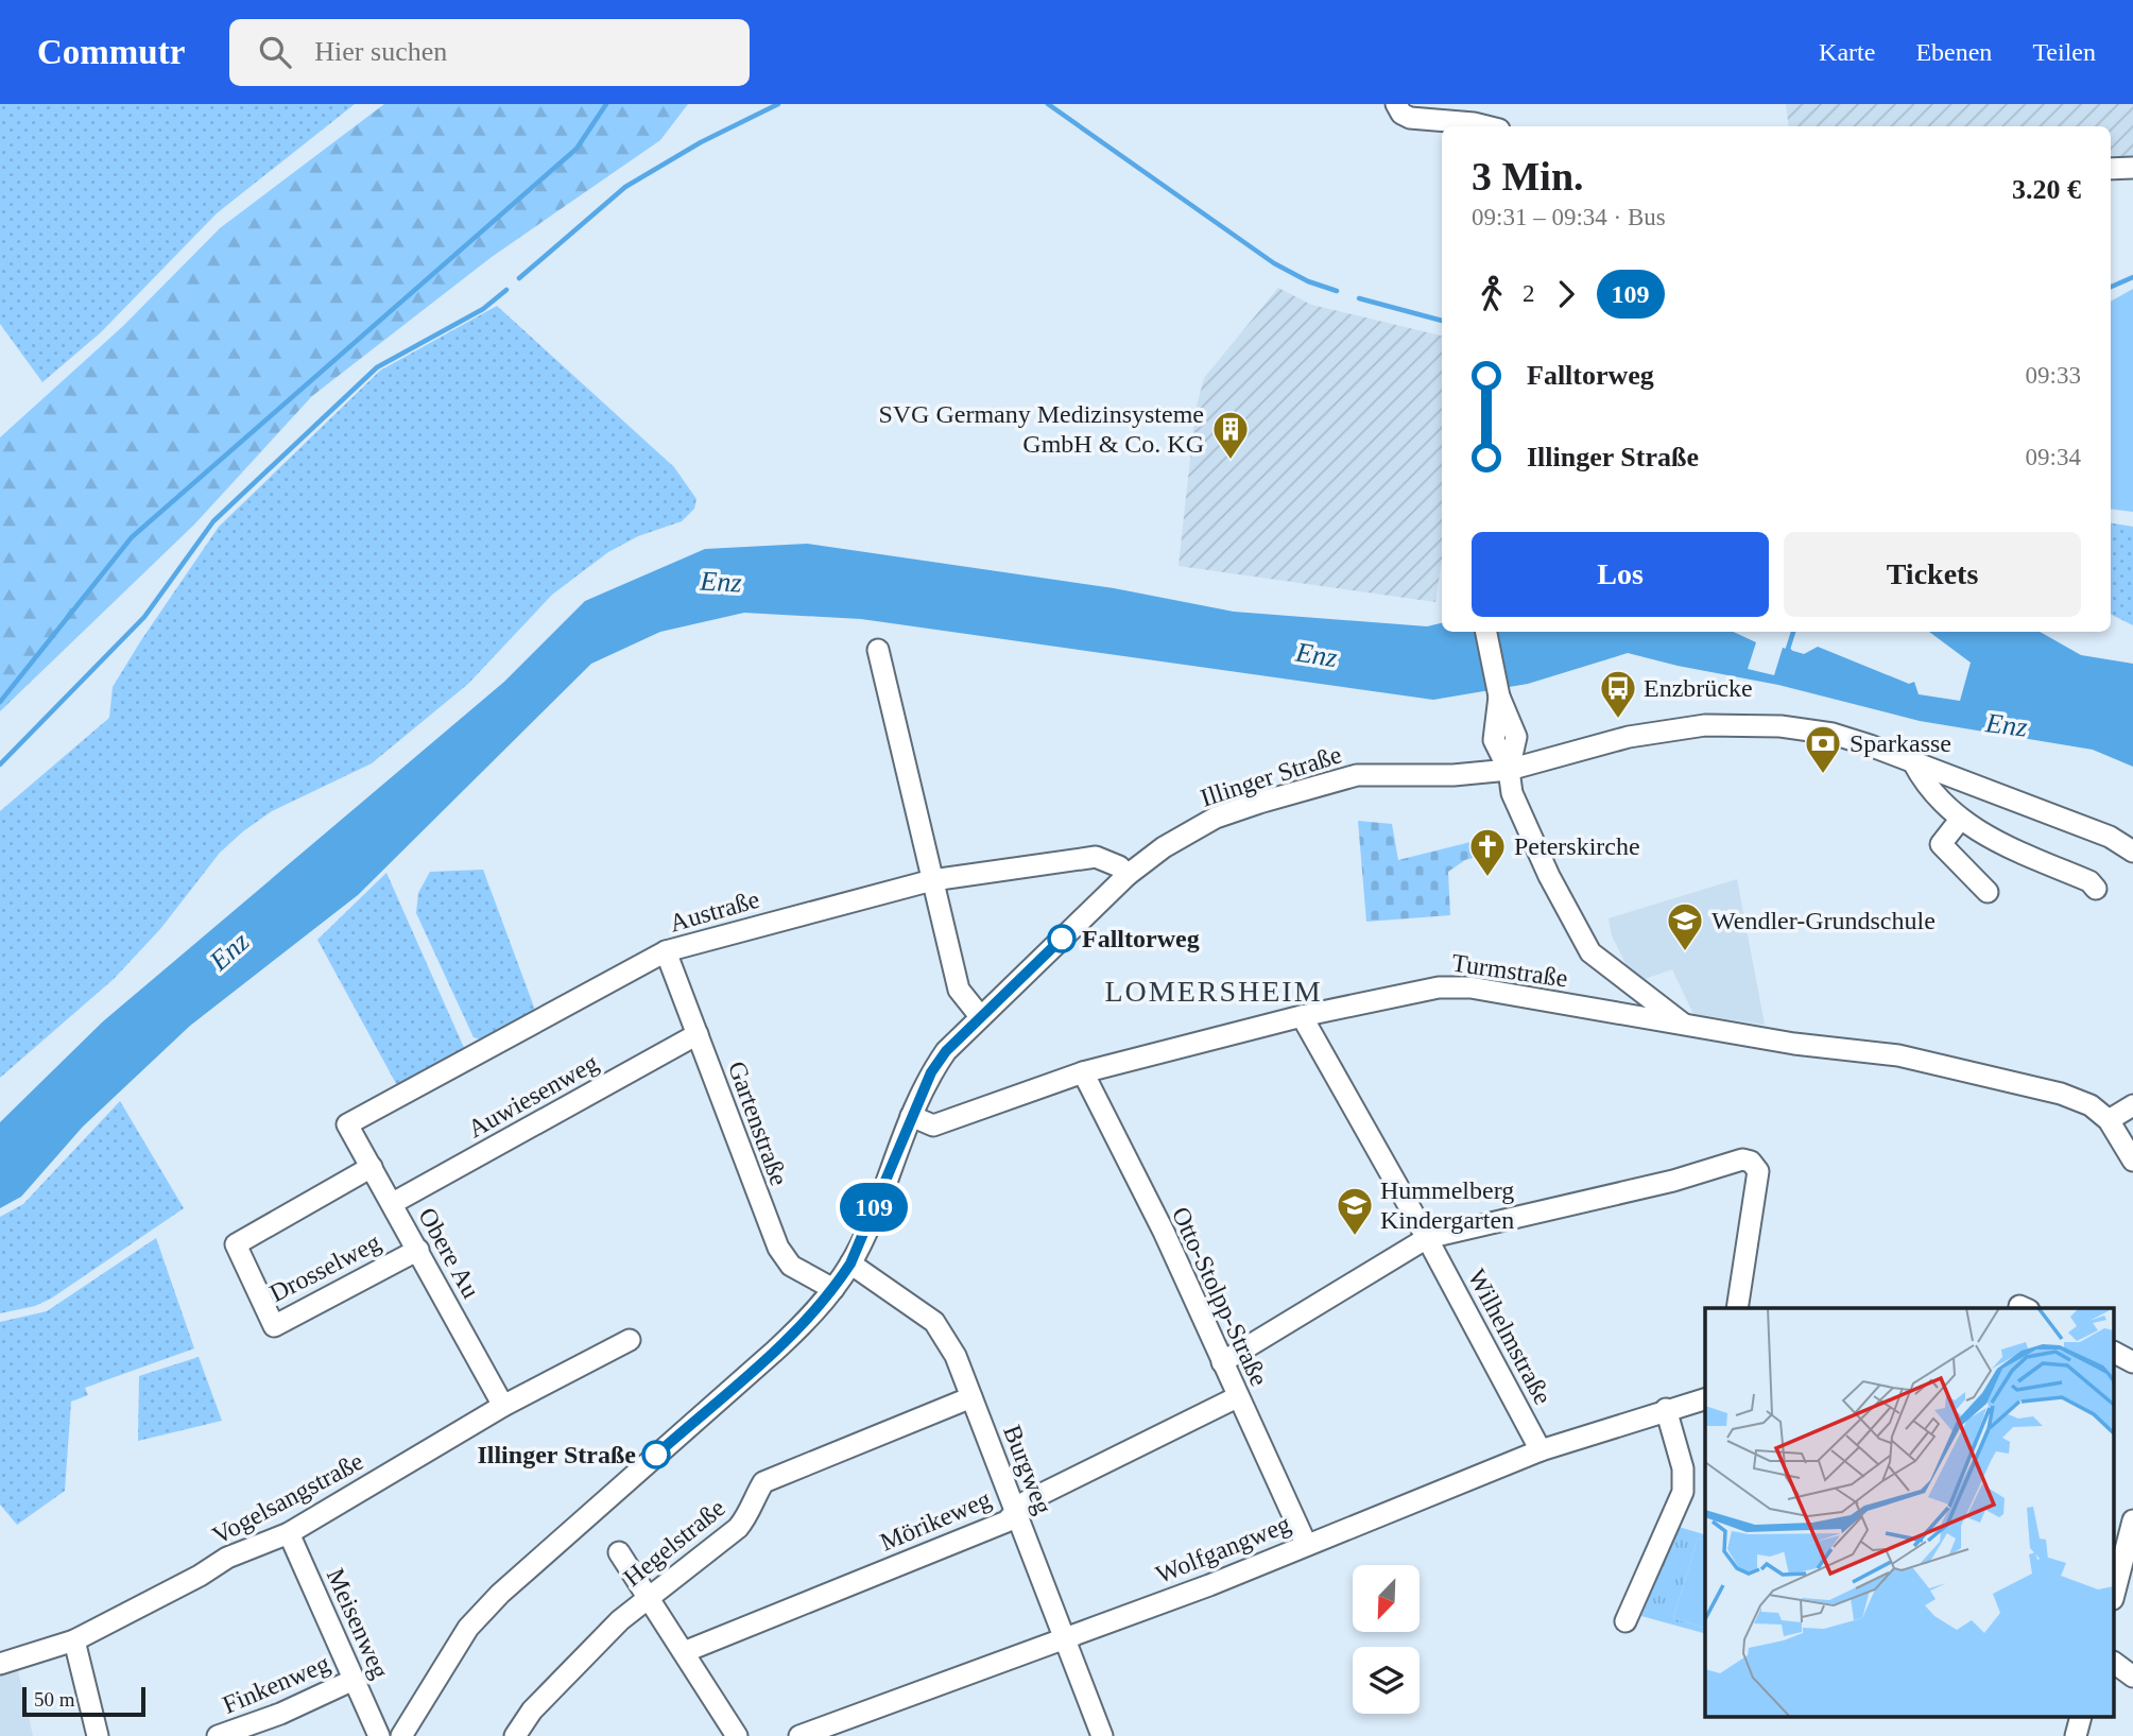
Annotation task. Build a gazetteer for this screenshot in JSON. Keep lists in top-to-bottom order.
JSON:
{
  "streets": {
    "street": [
      "Illinger Straße",
      "Austraße",
      "Turmstraße",
      "Auwiesenweg",
      "Gartenstraße",
      "Obere Au",
      "Drosselweg",
      "Otto-Stolpp-Straße",
      "Wilhelmstraße",
      "Burgweg",
      "Vogelsangstraße",
      "Mörikeweg",
      "Hegelstraße",
      "Wolfgangweg",
      "Meisenweg",
      "Finkenweg"
    ]
  },
  "crossings": [
    ["Illinger Straße", "Austraße"],
    ["Illinger Straße", "Turmstraße"],
    ["Illinger Straße", "Gartenstraße"],
    ["Illinger Straße", "Burgweg"],
    ["Austraße", "Gartenstraße"],
    ["Austraße", "Obere Au"],
    ["Turmstraße", "Otto-Stolpp-Straße"],
    ["Turmstraße", "Wilhelmstraße"],
    ["Auwiesenweg", "Gartenstraße"],
    ["Auwiesenweg", "Obere Au"],
    ["Obere Au", "Drosselweg"],
    ["Obere Au", "Vogelsangstraße"],
    ["Otto-Stolpp-Straße", "Mörikeweg"],
    ["Otto-Stolpp-Straße", "Wolfgangweg"],
    ["Wilhelmstraße", "Wolfgangweg"],
    ["Burgweg", "Mörikeweg"],
    ["Burgweg", "Hegelstraße"],
    ["Burgweg", "Wolfgangweg"],
    ["Vogelsangstraße", "Meisenweg"],
    ["Meisenweg", "Finkenweg"]
  ],
  "districts": ["LOMERSHEIM"],
  "water": ["Enz"],
  "places": {
    "building": ["SVG Germany Medizinsysteme GmbH & Co. KG"],
    "bus stop": ["Enzbrücke"],
    "bank": ["Sparkasse"],
    "church": ["Peterskirche"],
    "other": ["Falltorweg", "Illinger Straße"],
    "school or university": ["Wendler-Grundschule", "Hummelberg Kindergarten"]
  },
  "lines": ["bus line 109"],
  "scale_bar": "50 m",
  "north": "bottom left",
  "page": {
    "header": "Commutr",
    "search": "Hier suchen",
    "nav": ["Karte", "Ebenen", "Teilen"],
    "on_map": "109",
    "heading": ["3 Min.", "09:31 – 09:34 · Bus", "3.20 €"],
    "legs": ["2", "109"],
    "list": [
      {
        "name": "Falltorweg",
        "value": "09:33"
      },
      {
        "name": "Illinger Straße",
        "value": "09:34"
      }
    ],
    "buttons": ["Los", "Tickets"],
    "scale": "50 m"
  }
}
